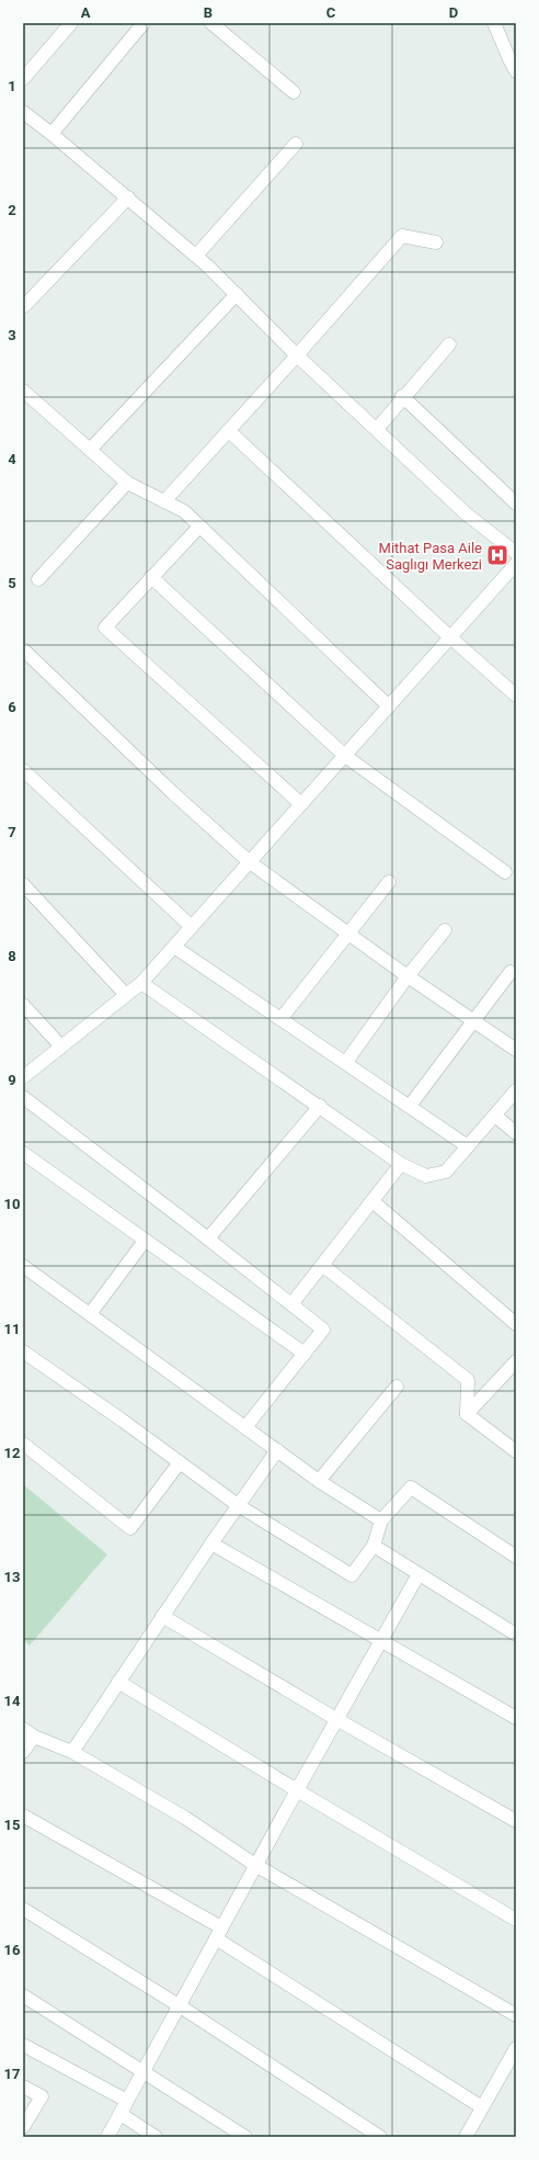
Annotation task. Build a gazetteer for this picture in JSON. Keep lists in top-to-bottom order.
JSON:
{
  "places": {
    "hospital": ["Mithat Pasa Aile Saglıgı Merkezi"]
  },
  "grid": {
    "columns": [
      "A",
      "B",
      "C",
      "D"
    ],
    "rows": [
      "1",
      "2",
      "3",
      "4",
      "5",
      "6",
      "7",
      "8",
      "9",
      "10",
      "11",
      "12",
      "13",
      "14",
      "15",
      "16",
      "17"
    ]
  }
}
